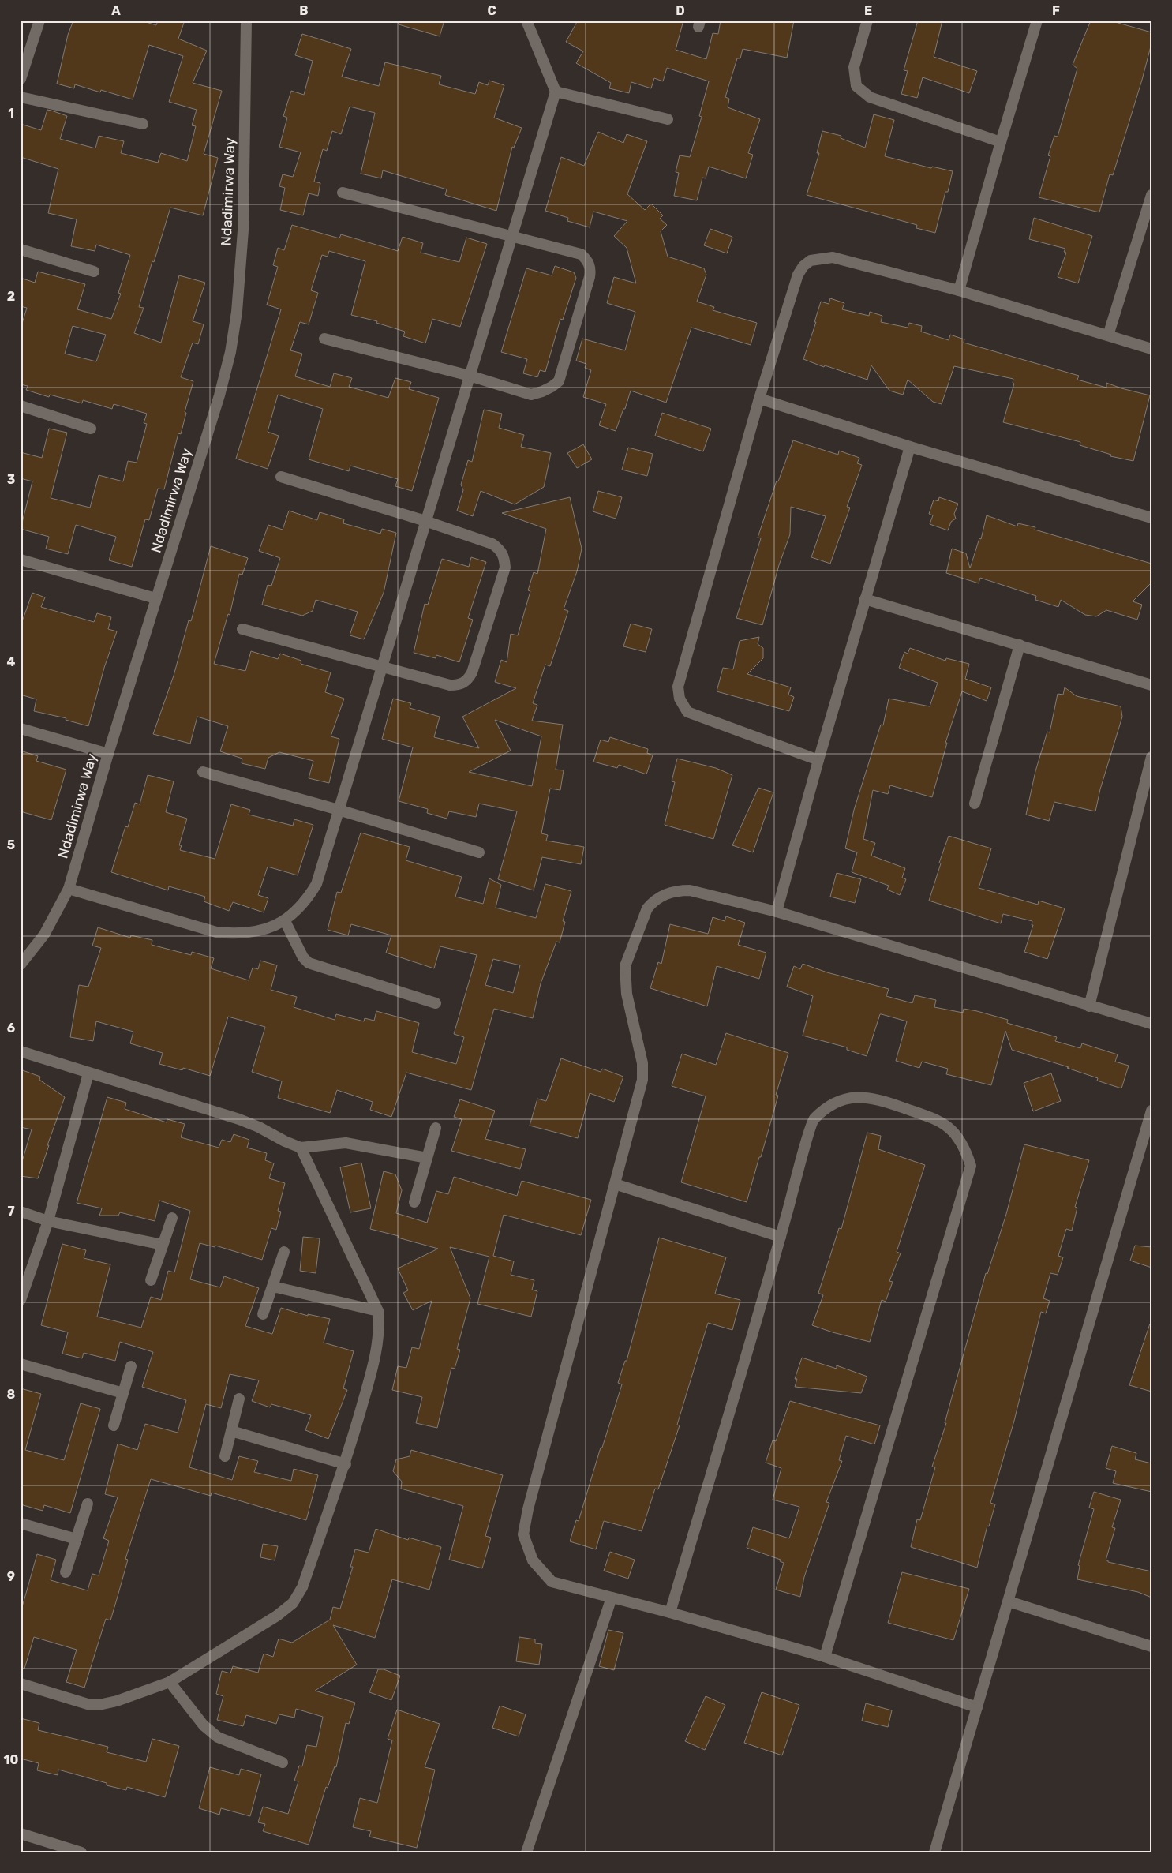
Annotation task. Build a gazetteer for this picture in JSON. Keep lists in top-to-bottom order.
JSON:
{
  "streets": {
    "street": ["Ndadimirwa Way"]
  },
  "grid": {
    "columns": [
      "A",
      "B",
      "C",
      "D",
      "E",
      "F"
    ],
    "rows": [
      "1",
      "2",
      "3",
      "4",
      "5",
      "6",
      "7",
      "8",
      "9",
      "10"
    ]
  }
}
